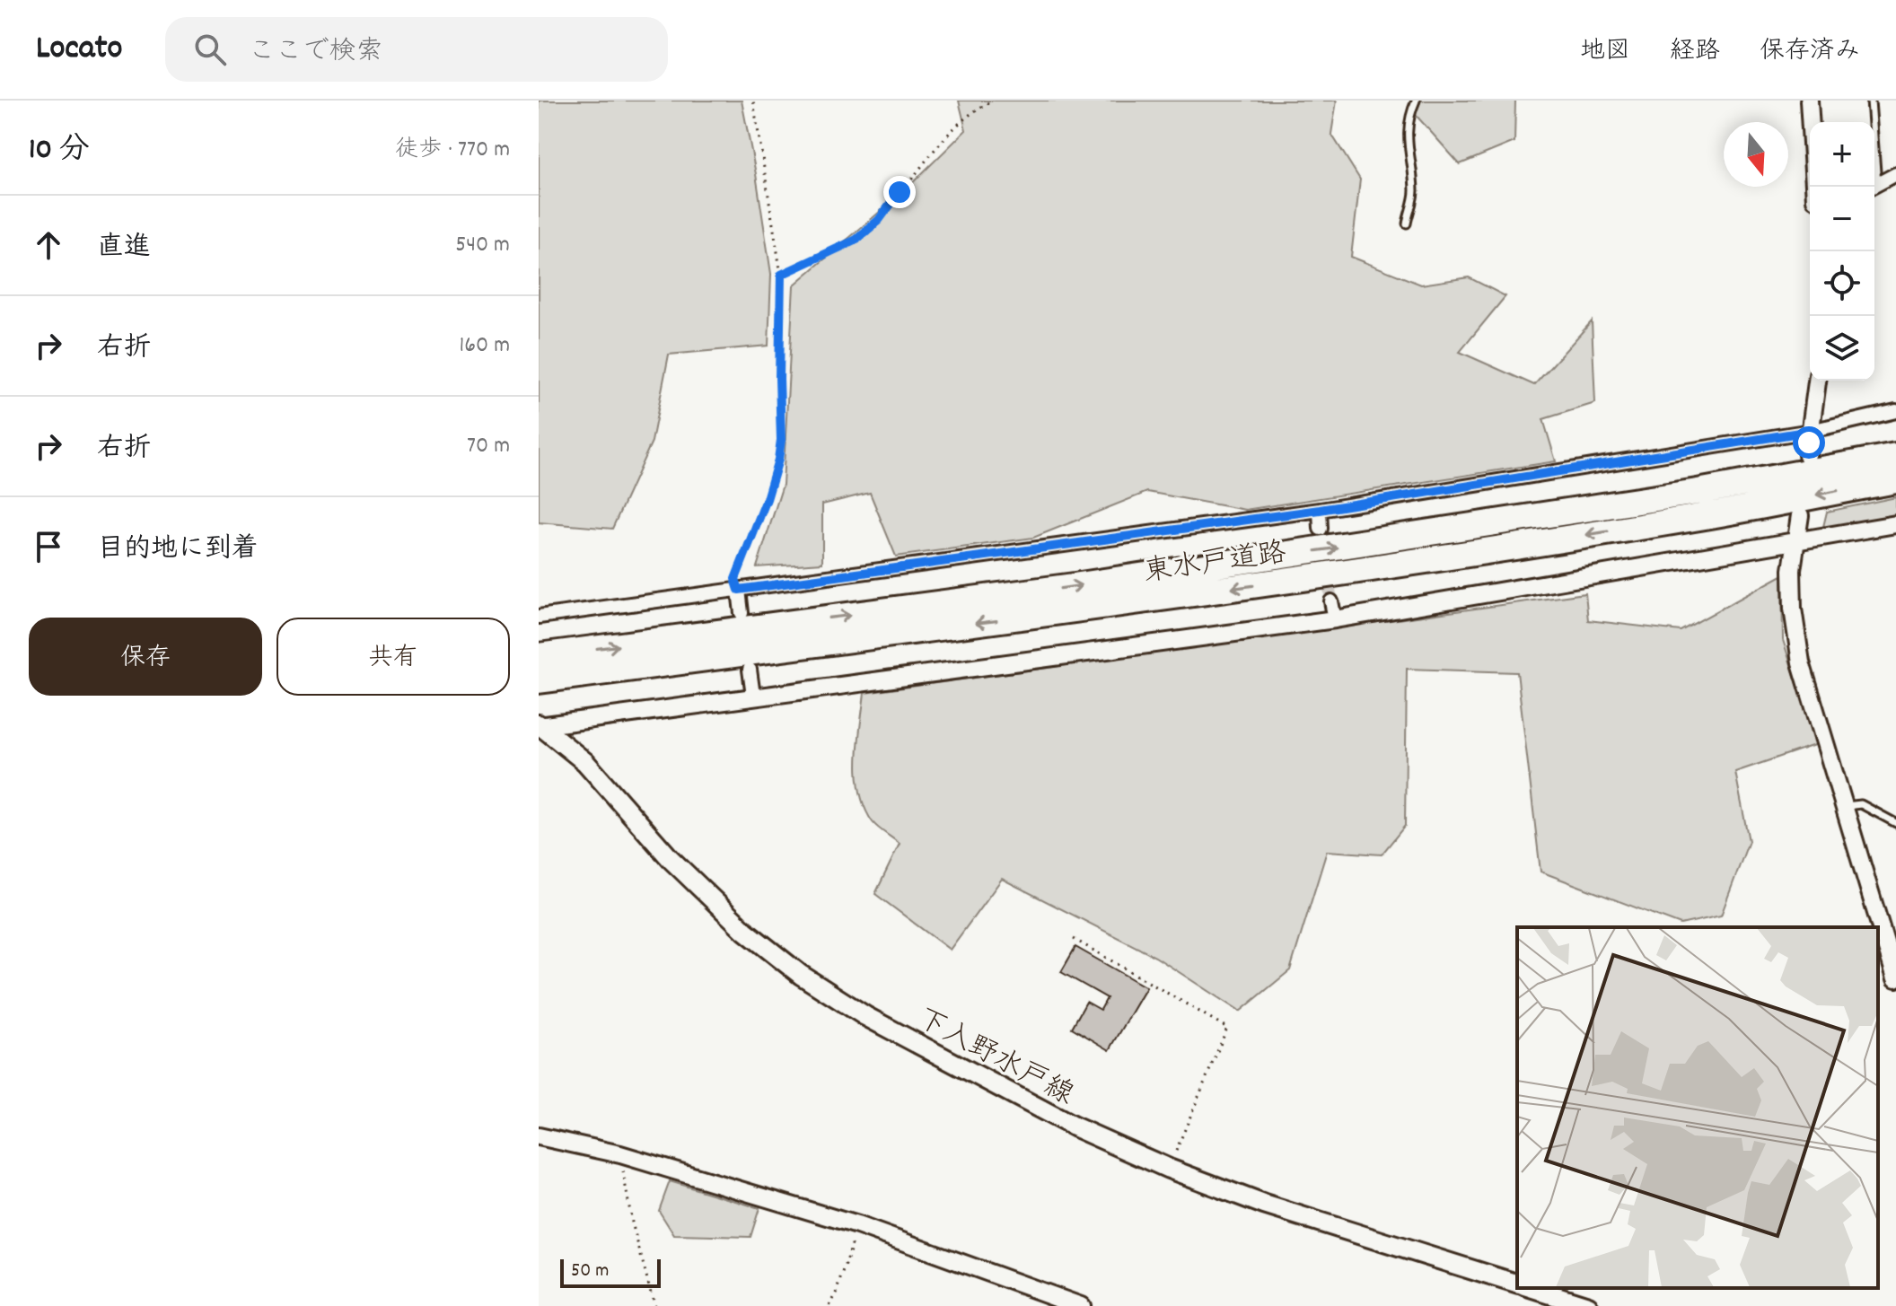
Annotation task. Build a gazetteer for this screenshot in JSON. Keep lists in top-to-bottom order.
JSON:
{
  "streets": {
    "highway": ["東水戸道路"],
    "main road": ["下入野水戸線"]
  },
  "scale_bar": "50 m",
  "north": "bottom",
  "page": {
    "header": "Locato",
    "search": "ここで検索",
    "nav": ["地図", "経路", "保存済み"],
    "heading": ["10 分", "徒歩 · 770 m"],
    "map_buttons": ["+", "−"],
    "list": [
      ["直進", "540 m"],
      ["右折", "160 m"],
      ["右折", "70 m"],
      "目的地に到着"
    ],
    "buttons": ["保存", "共有"],
    "scale": "50 m"
  }
}
